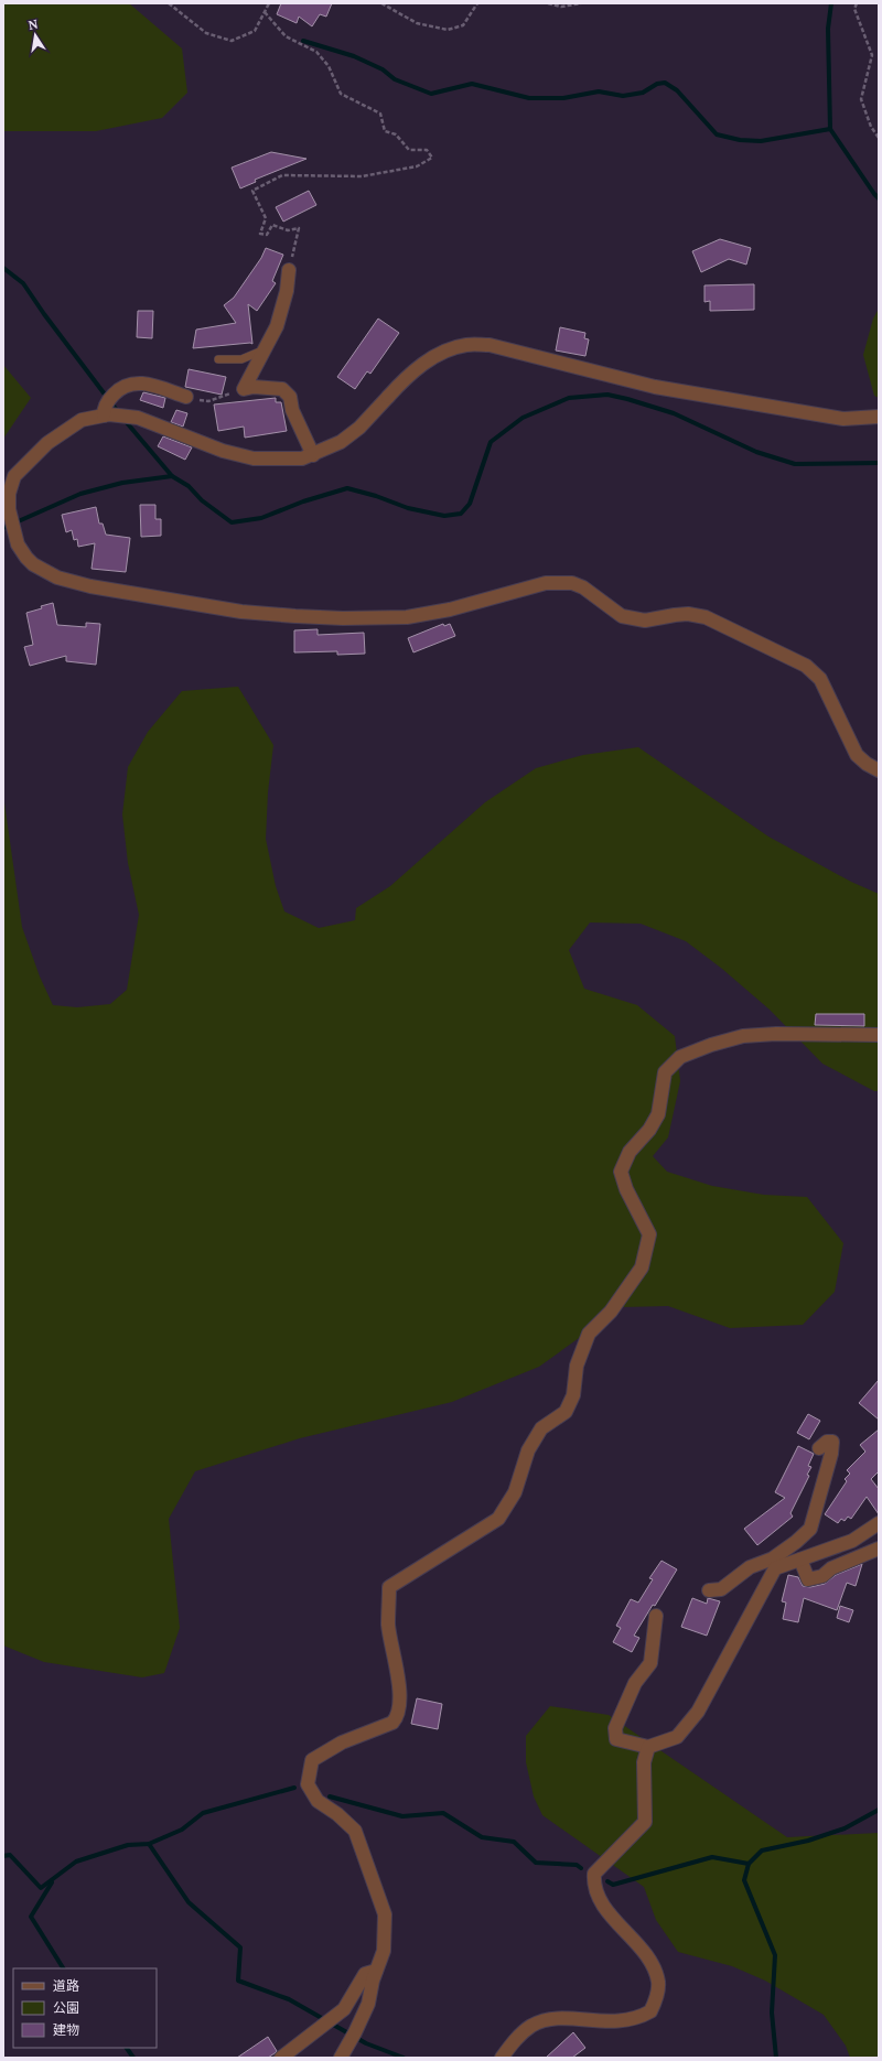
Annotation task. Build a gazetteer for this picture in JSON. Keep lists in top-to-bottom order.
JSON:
{
  "legend": ["道路", "公園", "建物"],
  "north": "top"
}
